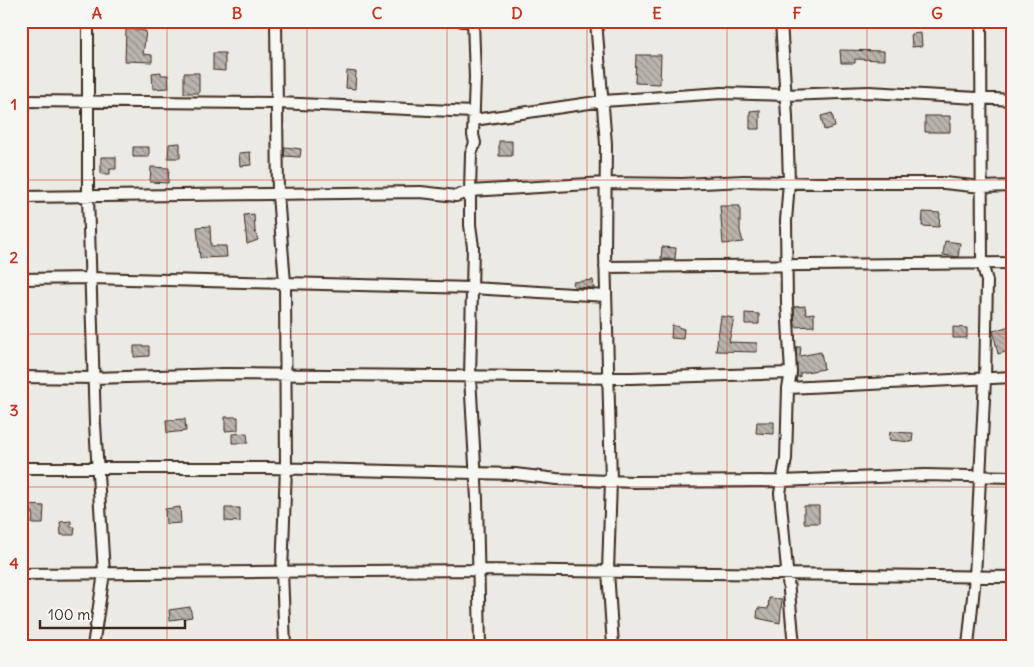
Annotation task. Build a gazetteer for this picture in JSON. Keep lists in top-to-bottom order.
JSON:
{
  "scale_bar": "100 m",
  "grid": {
    "columns": [
      "A",
      "B",
      "C",
      "D",
      "E",
      "F",
      "G"
    ],
    "rows": [
      "1",
      "2",
      "3",
      "4"
    ]
  }
}
